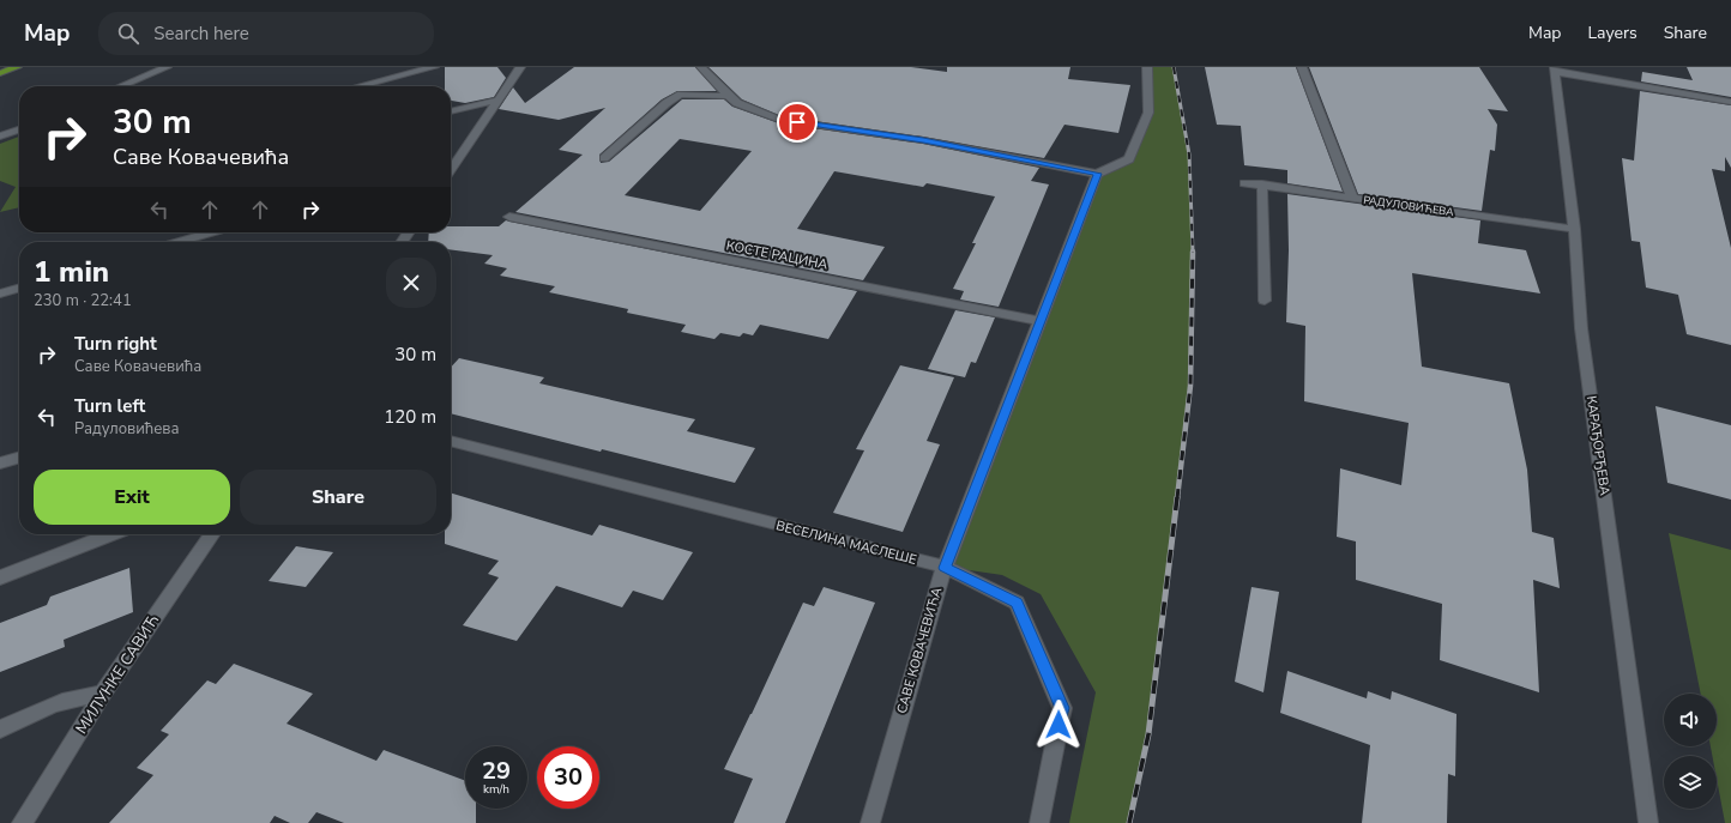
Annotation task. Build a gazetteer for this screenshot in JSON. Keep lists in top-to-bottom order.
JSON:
{
  "streets": {
    "street": [
      "РАДУЛОВИЋЕВА",
      "КОСТЕ РАЦИНА",
      "КАРАЂОРЂЕВА",
      "ВЕСЕЛИНА МАСЛЕШЕ",
      "САВЕ КОВАЧЕВИЋА",
      "МИЛУНКЕ САВИЋ"
    ]
  },
  "crossings": [
    ["РАДУЛОВИЋЕВА", "КАРАЂОРЂЕВА"],
    ["КОСТЕ РАЦИНА", "САВЕ КОВАЧЕВИЋА"],
    ["ВЕСЕЛИНА МАСЛЕШЕ", "САВЕ КОВАЧЕВИЋА"]
  ],
  "page": {
    "header": "Map",
    "search": "Search here",
    "nav": ["Map", "Layers", "Share"],
    "turn": ["30 m", "Саве Ковачевића"],
    "heading": ["1 min", "230 m · 22:41"],
    "list": [
      {
        "name": "Turn right",
        "note": "Саве Ковачевића",
        "value": "30 m"
      },
      {
        "name": "Turn left",
        "note": "Радуловићева",
        "value": "120 m"
      }
    ],
    "buttons": ["Exit", "Share"],
    "speed": "29 km/h",
    "limit": "30"
  }
}
